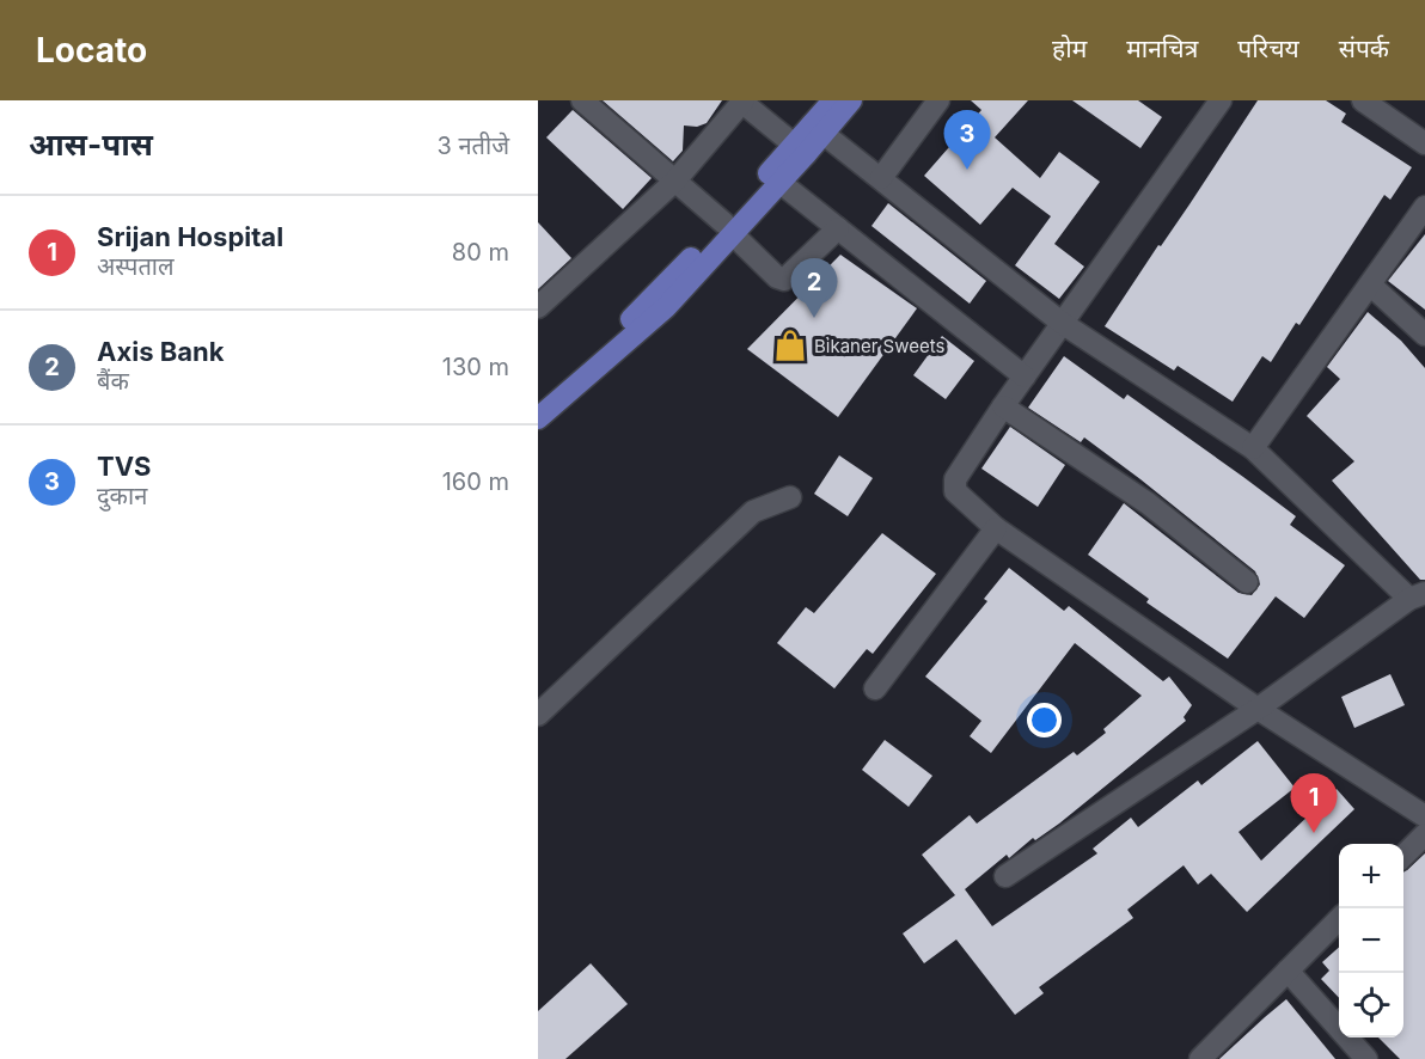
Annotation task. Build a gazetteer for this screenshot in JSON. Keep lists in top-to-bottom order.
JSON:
{
  "places": {
    "shop": ["Bikaner Sweets"]
  },
  "page": {
    "header": "Locato",
    "nav": [
      "होम",
      "मानचित्र",
      "परिचय",
      "संपर्क"
    ],
    "heading": ["आस-पास", "3 नतीजे"],
    "pins": ["3", "2", "1"],
    "list": [
      {
        "mark": "1",
        "name": "Srijan Hospital",
        "note": "अस्पताल",
        "value": "80 m"
      },
      {
        "mark": "2",
        "name": "Axis Bank",
        "note": "बैंक",
        "value": "130 m"
      },
      {
        "mark": "3",
        "name": "TVS",
        "note": "दुकान",
        "value": "160 m"
      }
    ],
    "map_buttons": ["+", "−"]
  }
}
